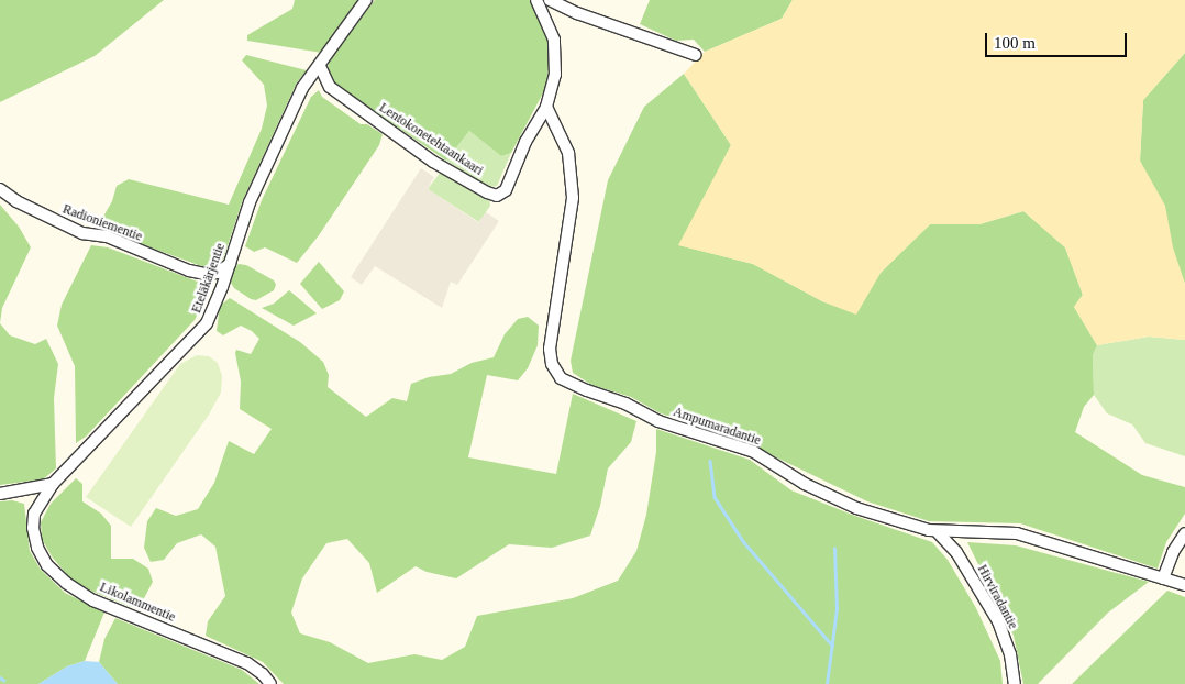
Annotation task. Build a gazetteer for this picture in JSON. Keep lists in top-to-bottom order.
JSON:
{
  "streets": {
    "street": [
      "Lentokonetehtaankaari",
      "Radioniementie",
      "Eteläkärjentie",
      "Ampumaradantie",
      "Hirviradantie",
      "Likolammentie"
    ]
  },
  "crossings": [
    ["Lentokonetehtaankaari", "Eteläkärjentie"],
    ["Lentokonetehtaankaari", "Ampumaradantie"],
    ["Radioniementie", "Eteläkärjentie"],
    ["Eteläkärjentie", "Likolammentie"],
    ["Ampumaradantie", "Hirviradantie"]
  ],
  "scale_bar": "100 m"
}
